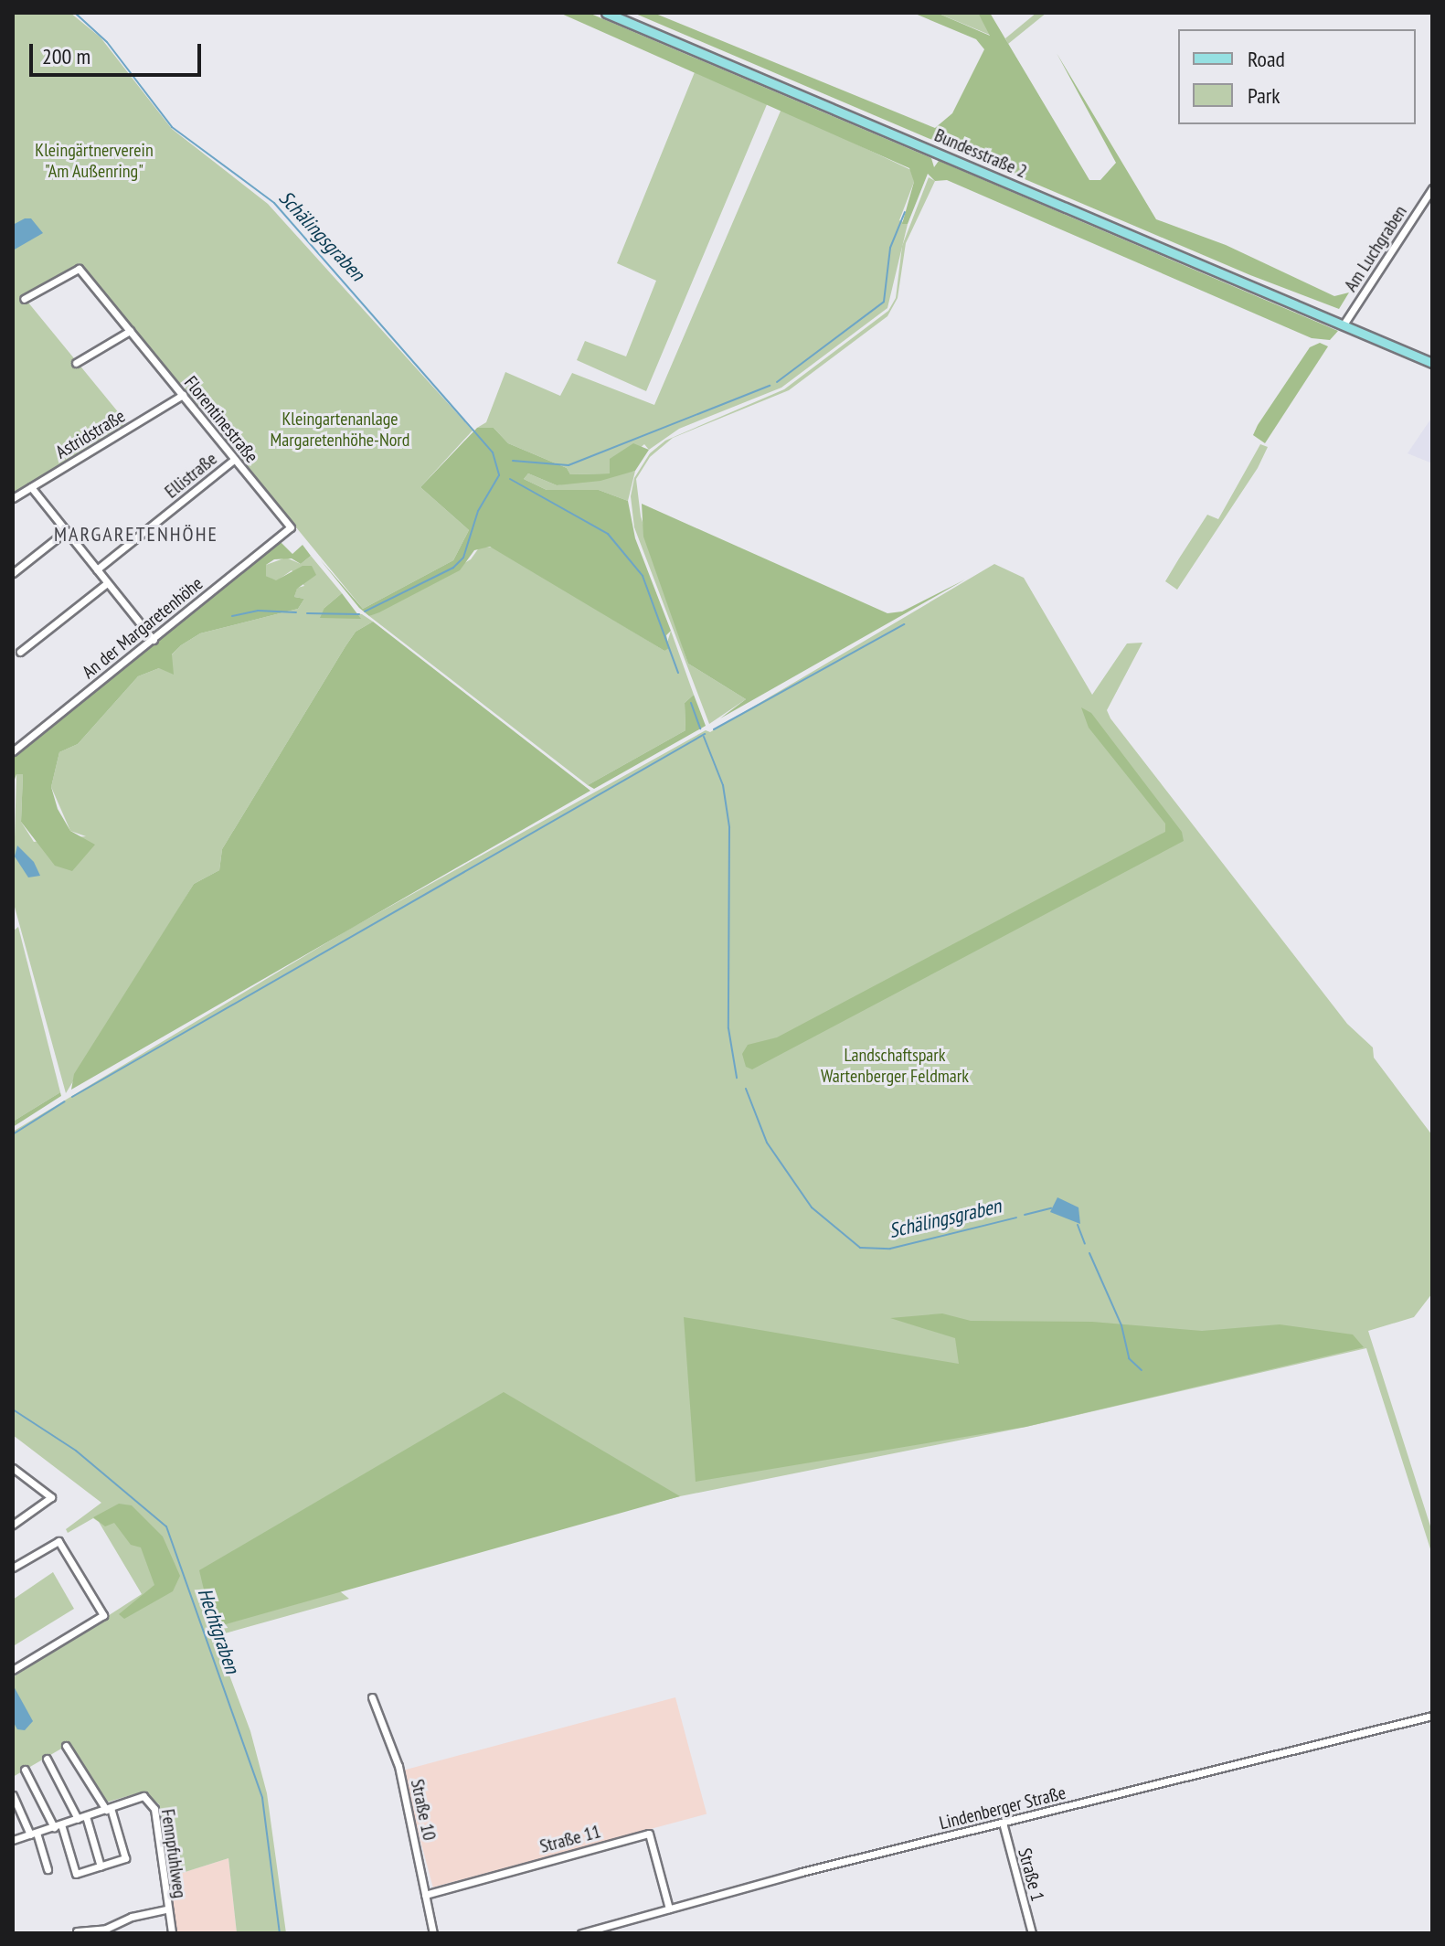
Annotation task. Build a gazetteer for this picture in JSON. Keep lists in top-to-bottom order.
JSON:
{
  "streets": {
    "main road": ["Bundesstraße 2"],
    "street": [
      "Am Luchgraben",
      "Florentinestraße",
      "Astridstraße",
      "Ellistraße",
      "An der Margaretenhöhe",
      "Lindenberger Straße",
      "Straße 10",
      "Straße 11",
      "Fennpfuhlweg",
      "Straße 1"
    ]
  },
  "crossings": [
    ["Bundesstraße 2", "Am Luchgraben"],
    ["Florentinestraße", "Astridstraße"],
    ["Florentinestraße", "Ellistraße"],
    ["Florentinestraße", "An der Margaretenhöhe"],
    ["Lindenberger Straße", "Straße 11"],
    ["Lindenberger Straße", "Straße 1"],
    ["Straße 10", "Straße 11"]
  ],
  "districts": ["MARGARETENHÖHE"],
  "water": ["Schälingsgraben", "Hechtgraben"],
  "parks": ["Kleingärtnerverein \"Am Außenring\"", "Kleingartenanlage Margaretenhöhe-Nord", "Landschaftspark Wartenberger Feldmark"],
  "legend": ["Road", "Park"],
  "scale_bar": "200 m"
}
